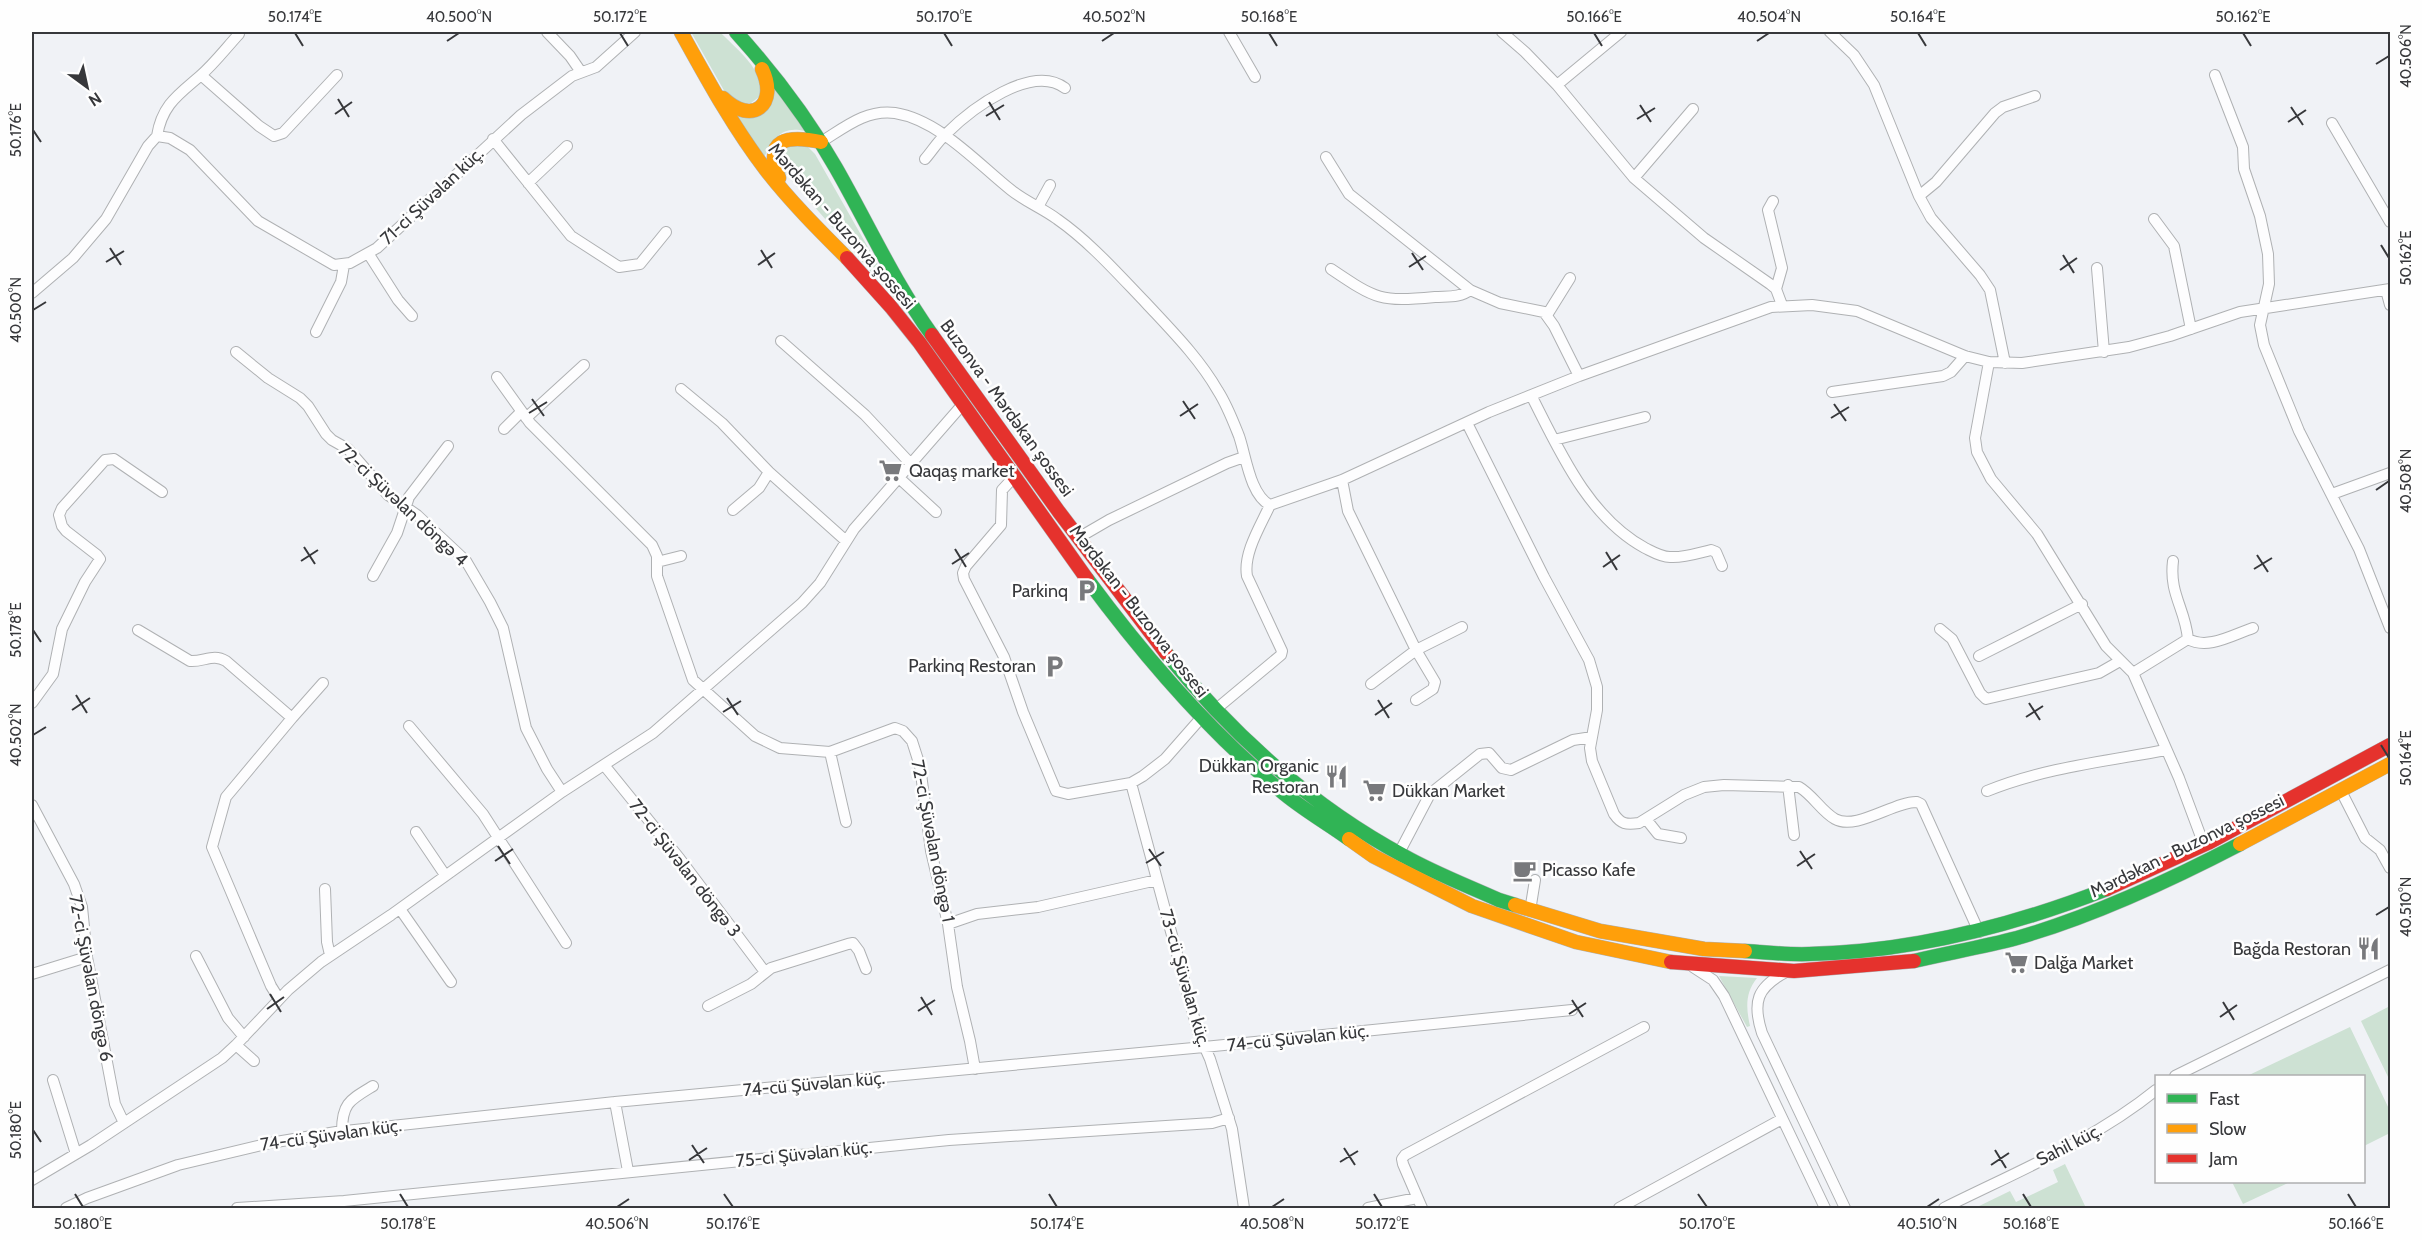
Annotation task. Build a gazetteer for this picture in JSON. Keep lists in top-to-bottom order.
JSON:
{
  "streets": {
    "main road": ["Mərdəkan - Buzonva şossesi", "Buzonva - Mərdəkan şossesi"],
    "street": [
      "71-ci Şüvəlan küç.",
      "72-ci Şüvəlan döngə 4",
      "72-ci Şüvəlan döngə 1",
      "72-ci Şüvəlan döngə 3",
      "72-ci Şüvəlan döngə 6",
      "73-cü Şüvəlan küç.",
      "74-cü Şüvəlan küç.",
      "Sahil küç.",
      "75-ci Şüvəlan küç."
    ]
  },
  "crossings": [
    ["72-ci Şüvəlan döngə 1", "74-cü Şüvəlan küç."],
    ["73-cü Şüvəlan küç.", "74-cü Şüvəlan küç."],
    ["73-cü Şüvəlan küç.", "75-ci Şüvəlan küç."]
  ],
  "places": {
    "supermarket": ["Qaqaş market", "Dükkan Market", "Dalğa Market"],
    "parking": ["Parkinq", "Parkinq Restoran"],
    "restaurant": ["Dükkan Organic Restoran", "Bağda Restoran"],
    "cafe": ["Picasso Kafe"]
  },
  "legend": ["Fast", "Slow", "Jam"],
  "north": "bottom right",
  "coordinates": [
    "50.174°E",
    "40.500°N",
    "50.172°E",
    "50.170°E",
    "40.502°N",
    "50.168°E",
    "50.166°E",
    "40.504°N",
    "50.164°E",
    "50.162°E",
    "40.506°N",
    "50.176°E",
    "40.508°N",
    "50.178°E",
    "40.510°N",
    "50.180°E"
  ]
}
